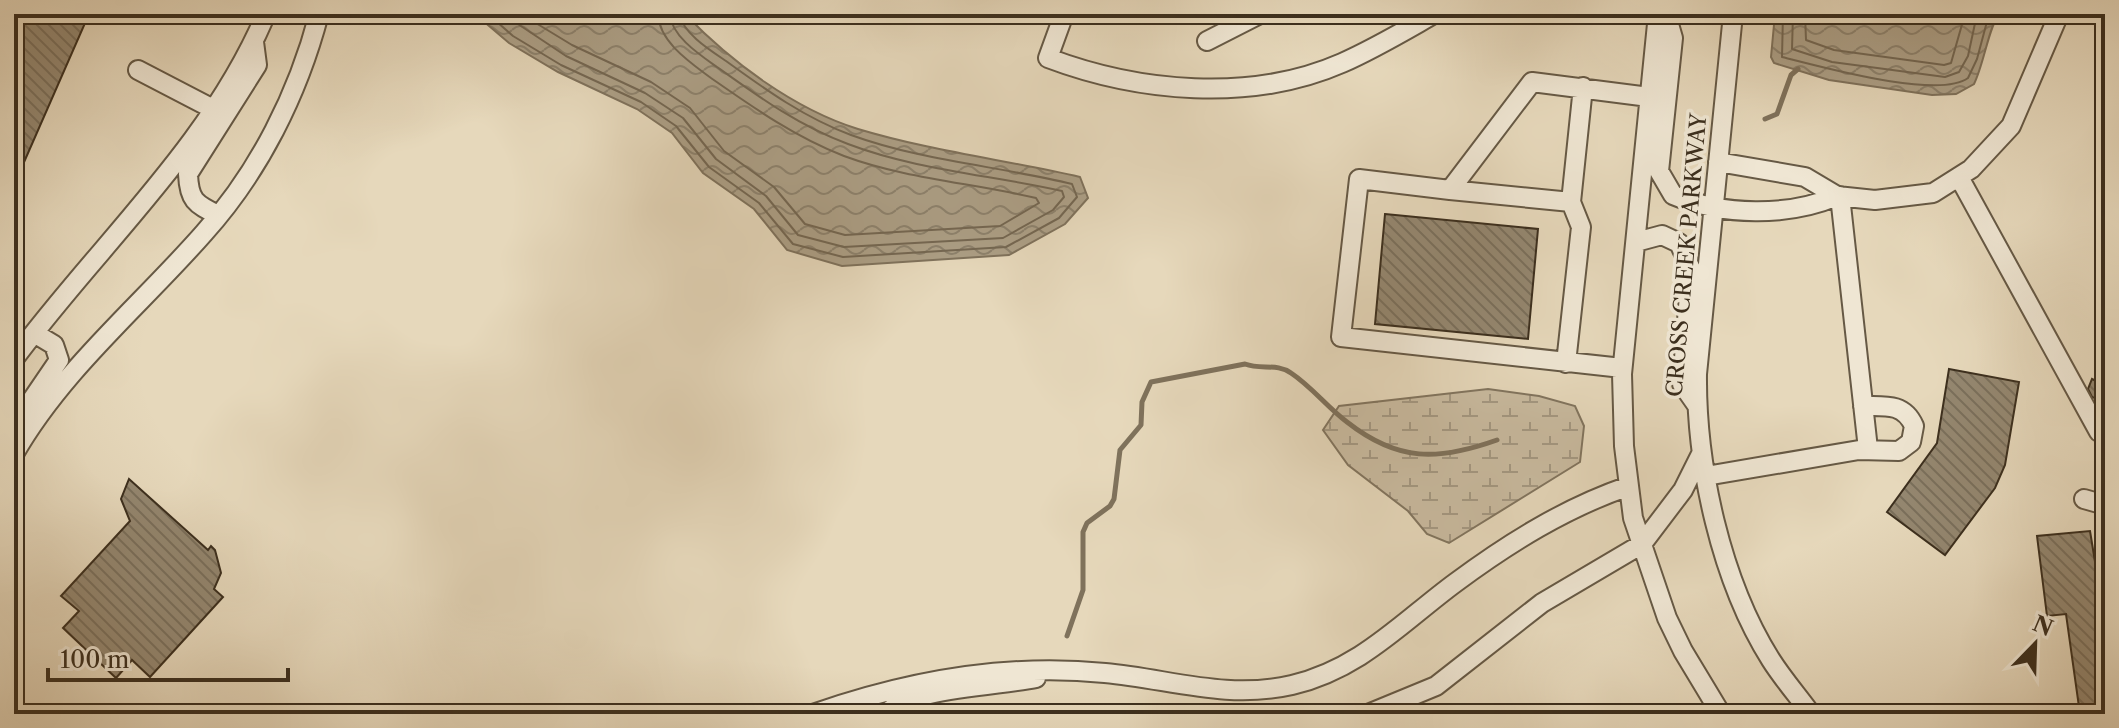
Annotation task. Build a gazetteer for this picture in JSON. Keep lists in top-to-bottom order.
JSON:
{
  "streets": {
    "street": ["CROSS CREEK PARKWAY"]
  },
  "scale_bar": "100 m",
  "north": "top right"
}
